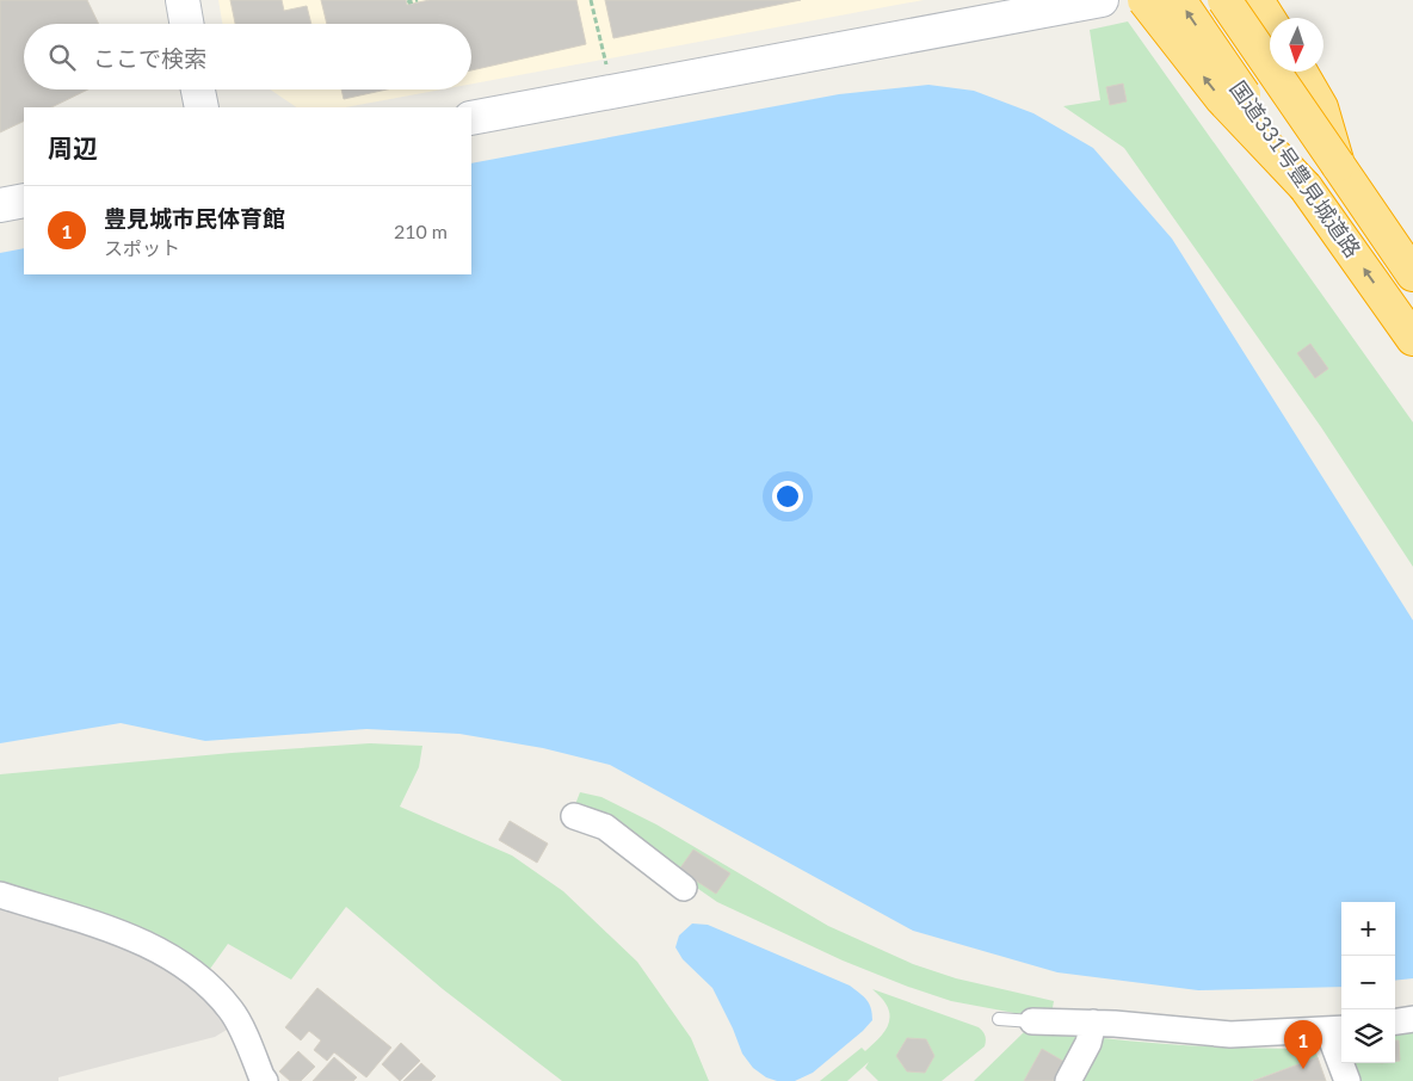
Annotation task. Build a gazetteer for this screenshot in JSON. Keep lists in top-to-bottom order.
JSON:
{
  "streets": {
    "highway": ["国道331号豊見城道路"]
  },
  "north": "bottom",
  "page": {
    "search": "ここで検索",
    "heading": "周辺",
    "list": [
      {
        "mark": "1",
        "name": "豊見城市民体育館",
        "note": "スポット",
        "value": "210 m"
      }
    ],
    "map_buttons": ["+", "−"],
    "pins": "1"
  }
}
